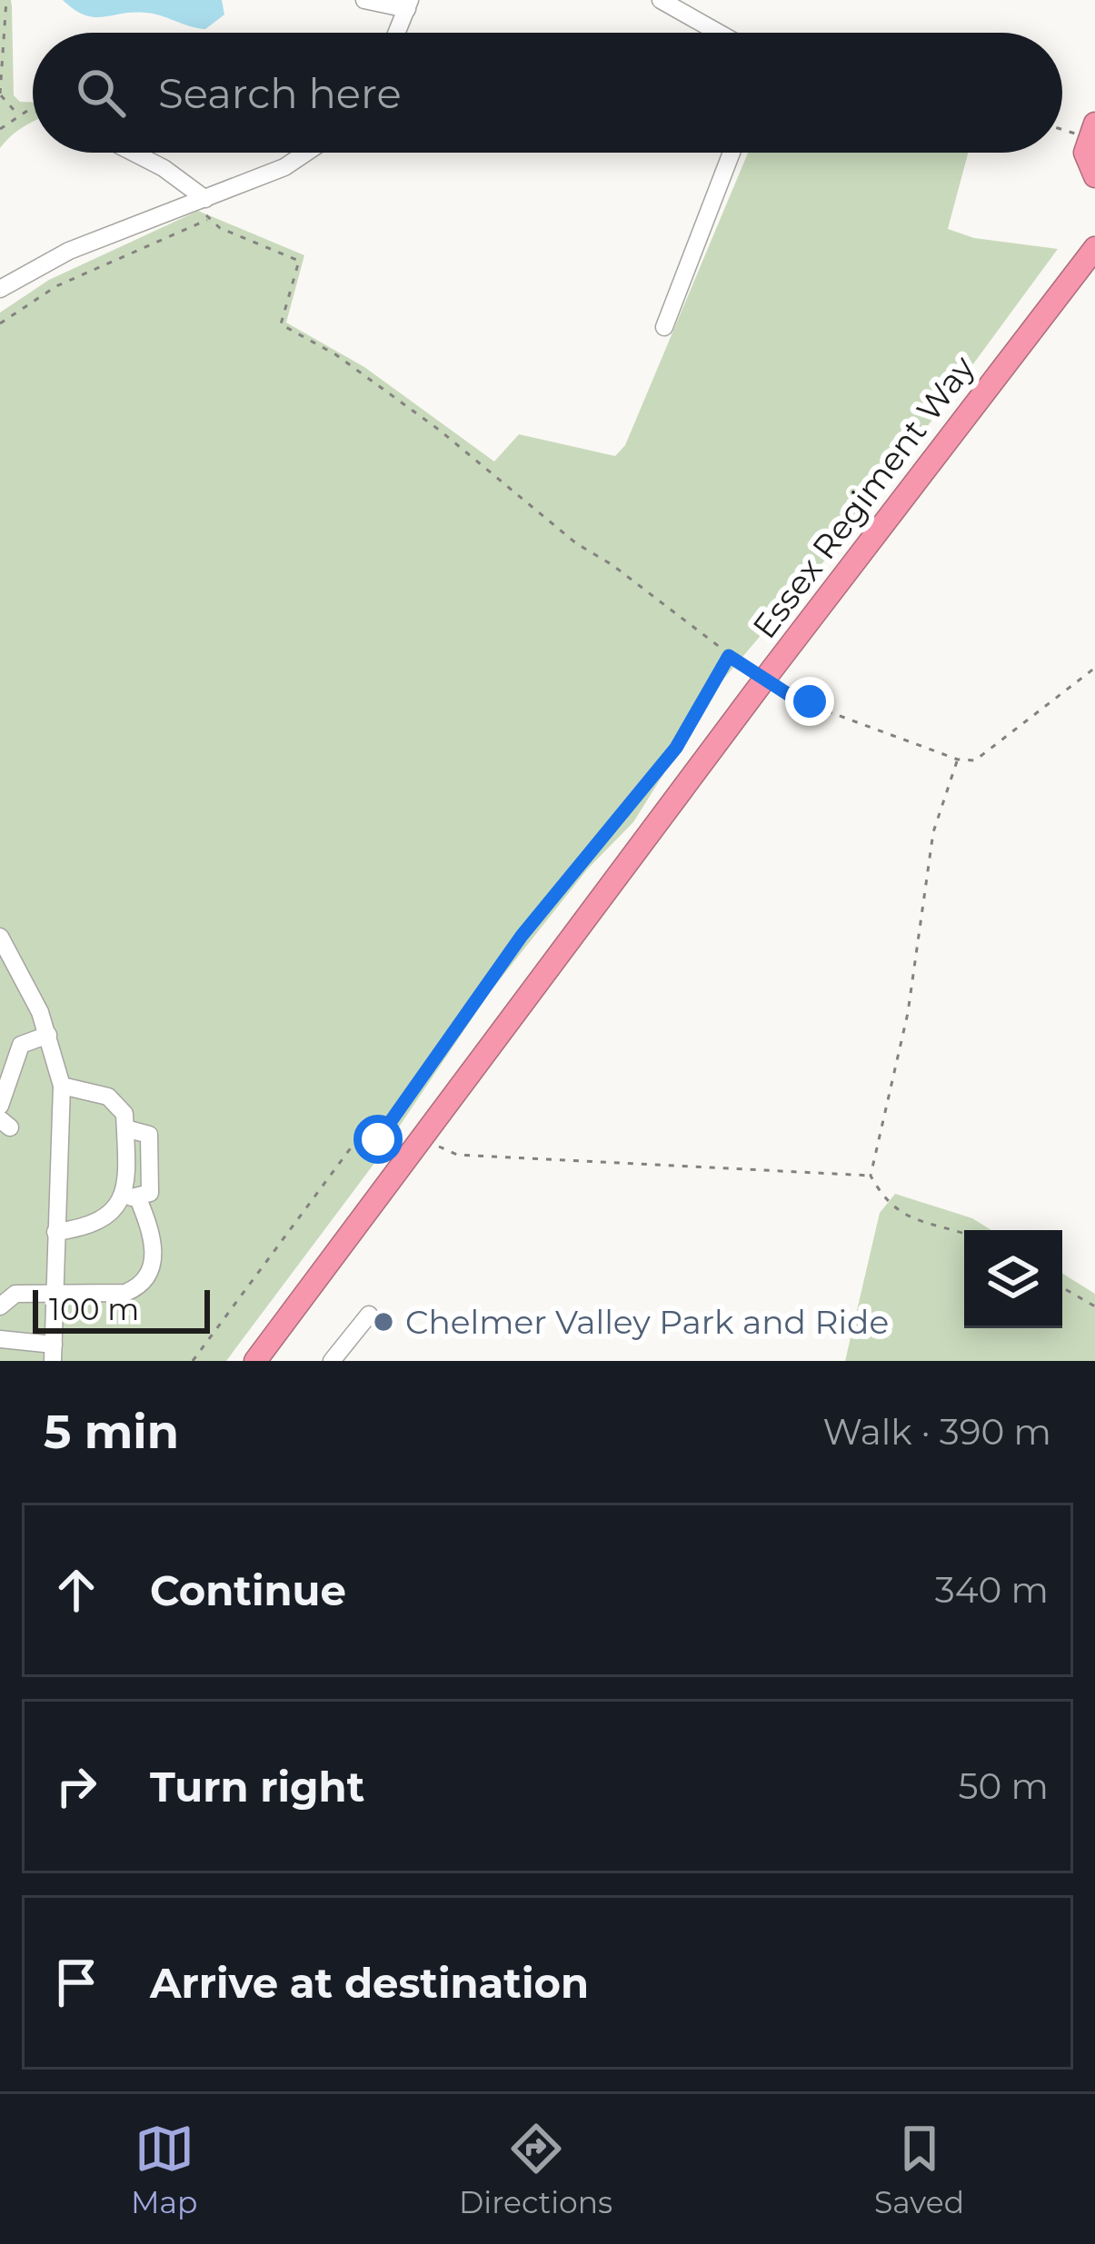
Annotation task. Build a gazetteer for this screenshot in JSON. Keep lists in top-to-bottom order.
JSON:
{
  "streets": {
    "highway": ["Essex Regiment Way"]
  },
  "places": ["Chelmer Valley Park and Ride"],
  "scale_bar": "100 m",
  "page": {
    "search": "Search here",
    "scale": "100 m",
    "heading": ["5 min", "Walk · 390 m"],
    "list": [
      ["Continue", "340 m"],
      ["Turn right", "50 m"],
      "Arrive at destination"
    ],
    "nav": ["Map", "Directions", "Saved"]
  }
}
